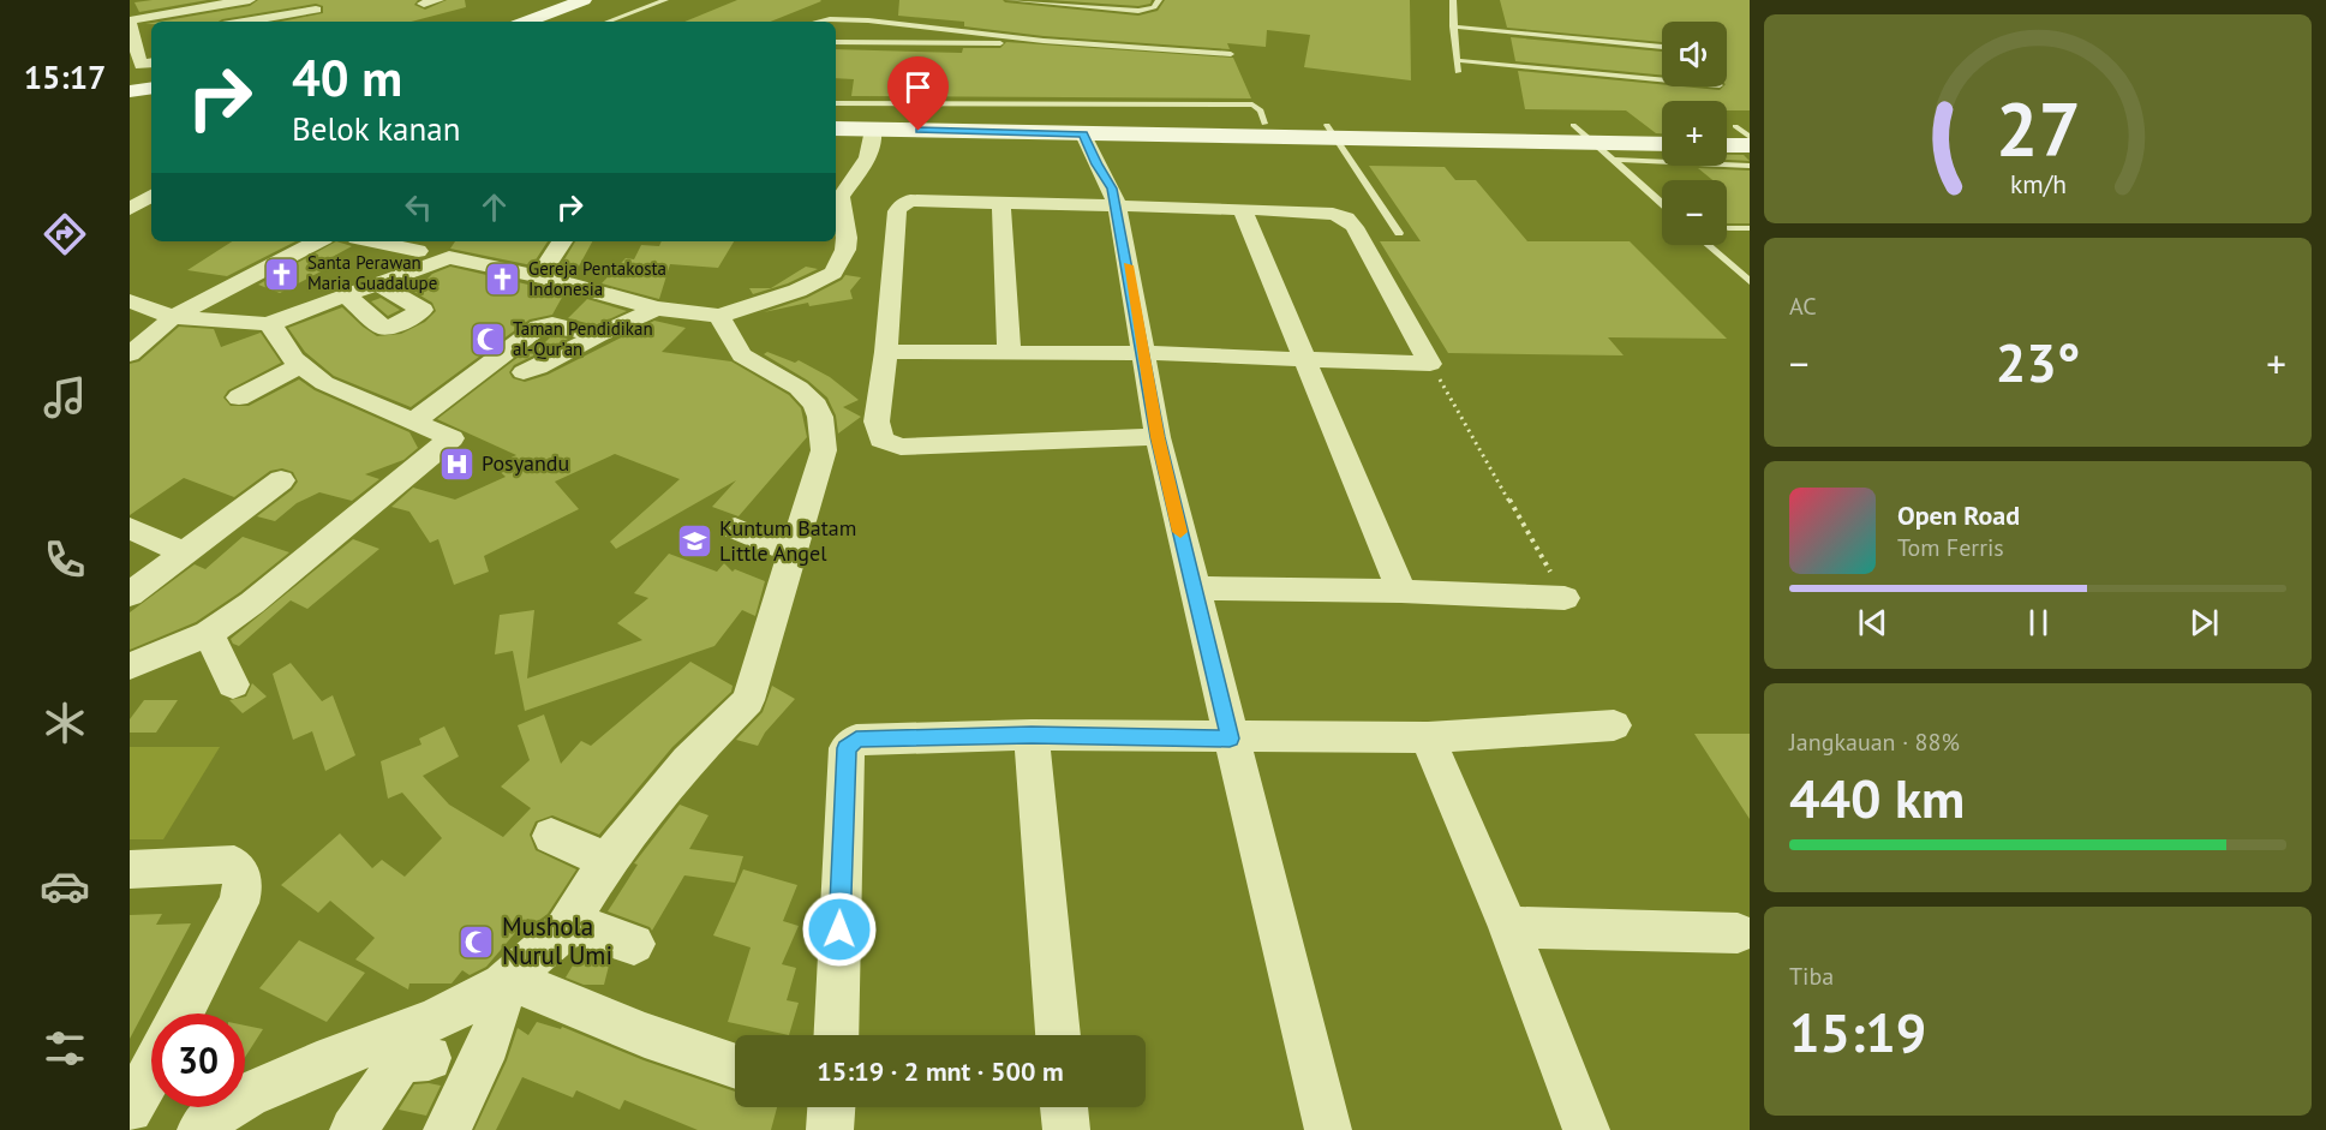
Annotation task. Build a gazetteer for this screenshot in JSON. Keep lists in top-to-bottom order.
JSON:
{
  "places": {
    "church": ["Santa Perawan Maria Guadalupe", "Gereja Pentakosta Indonesia"],
    "mosque": ["Taman Pendidikan al-Qur’an", "Mushola Nurul Umi"],
    "hospital": ["Posyandu"],
    "school or university": ["Kuntum Batam Little Angel"]
  },
  "page": {
    "tabs": "15:17",
    "map_buttons": ["+", "−"],
    "turn": ["40 m", "Belok kanan"],
    "tile": [
      "AC",
      ["Jangkauan · 88%", "440 km"],
      ["Tiba", "15:19"]
    ],
    "heat": ["−", "23°", "+"],
    "song": ["Open Road", "Tom Ferris"],
    "limit": "30",
    "trip": "15:19 · 2 mnt · 500 m",
    "gauge": ["27", "km/h"]
  }
}
